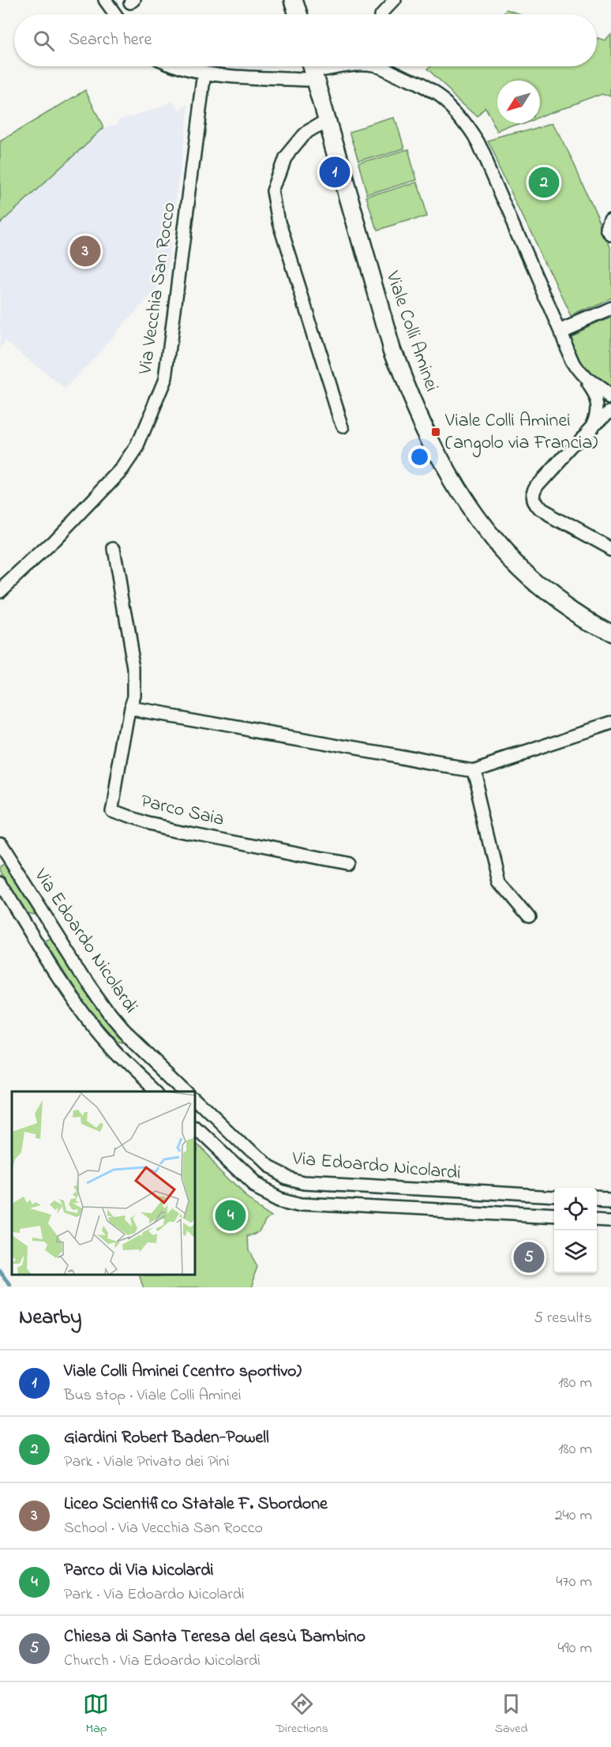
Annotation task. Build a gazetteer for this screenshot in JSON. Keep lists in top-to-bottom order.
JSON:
{
  "streets": {
    "main road": ["Viale Colli Aminei"],
    "street": ["Via Vecchia San Rocco", "Parco Saia", "Via Edoardo Nicolardi"]
  },
  "places": {
    "transit": ["Viale Colli Aminei (angolo via Francia)"]
  },
  "north": "bottom left",
  "page": {
    "search": "Search here",
    "pins": [
      "1",
      "2",
      "3",
      "4",
      "5"
    ],
    "heading": ["Nearby", "5 results"],
    "list": [
      {
        "mark": "1",
        "name": "Viale Colli Aminei (centro sportivo)",
        "note": "Bus stop · Viale Colli Aminei",
        "value": "180 m"
      },
      {
        "mark": "2",
        "name": "Giardini Robert Baden-Powell",
        "note": "Park · Viale Privato dei Pini",
        "value": "180 m"
      },
      {
        "mark": "3",
        "name": "Liceo Scientifico Statale F. Sbordone",
        "note": "School · Via Vecchia San Rocco",
        "value": "240 m"
      },
      {
        "mark": "4",
        "name": "Parco di Via Nicolardi",
        "note": "Park · Via Edoardo Nicolardi",
        "value": "470 m"
      },
      {
        "mark": "5",
        "name": "Chiesa di Santa Teresa del Gesù Bambino",
        "note": "Church · Via Edoardo Nicolardi",
        "value": "490 m"
      }
    ],
    "nav": ["Map", "Directions", "Saved"]
  }
}
